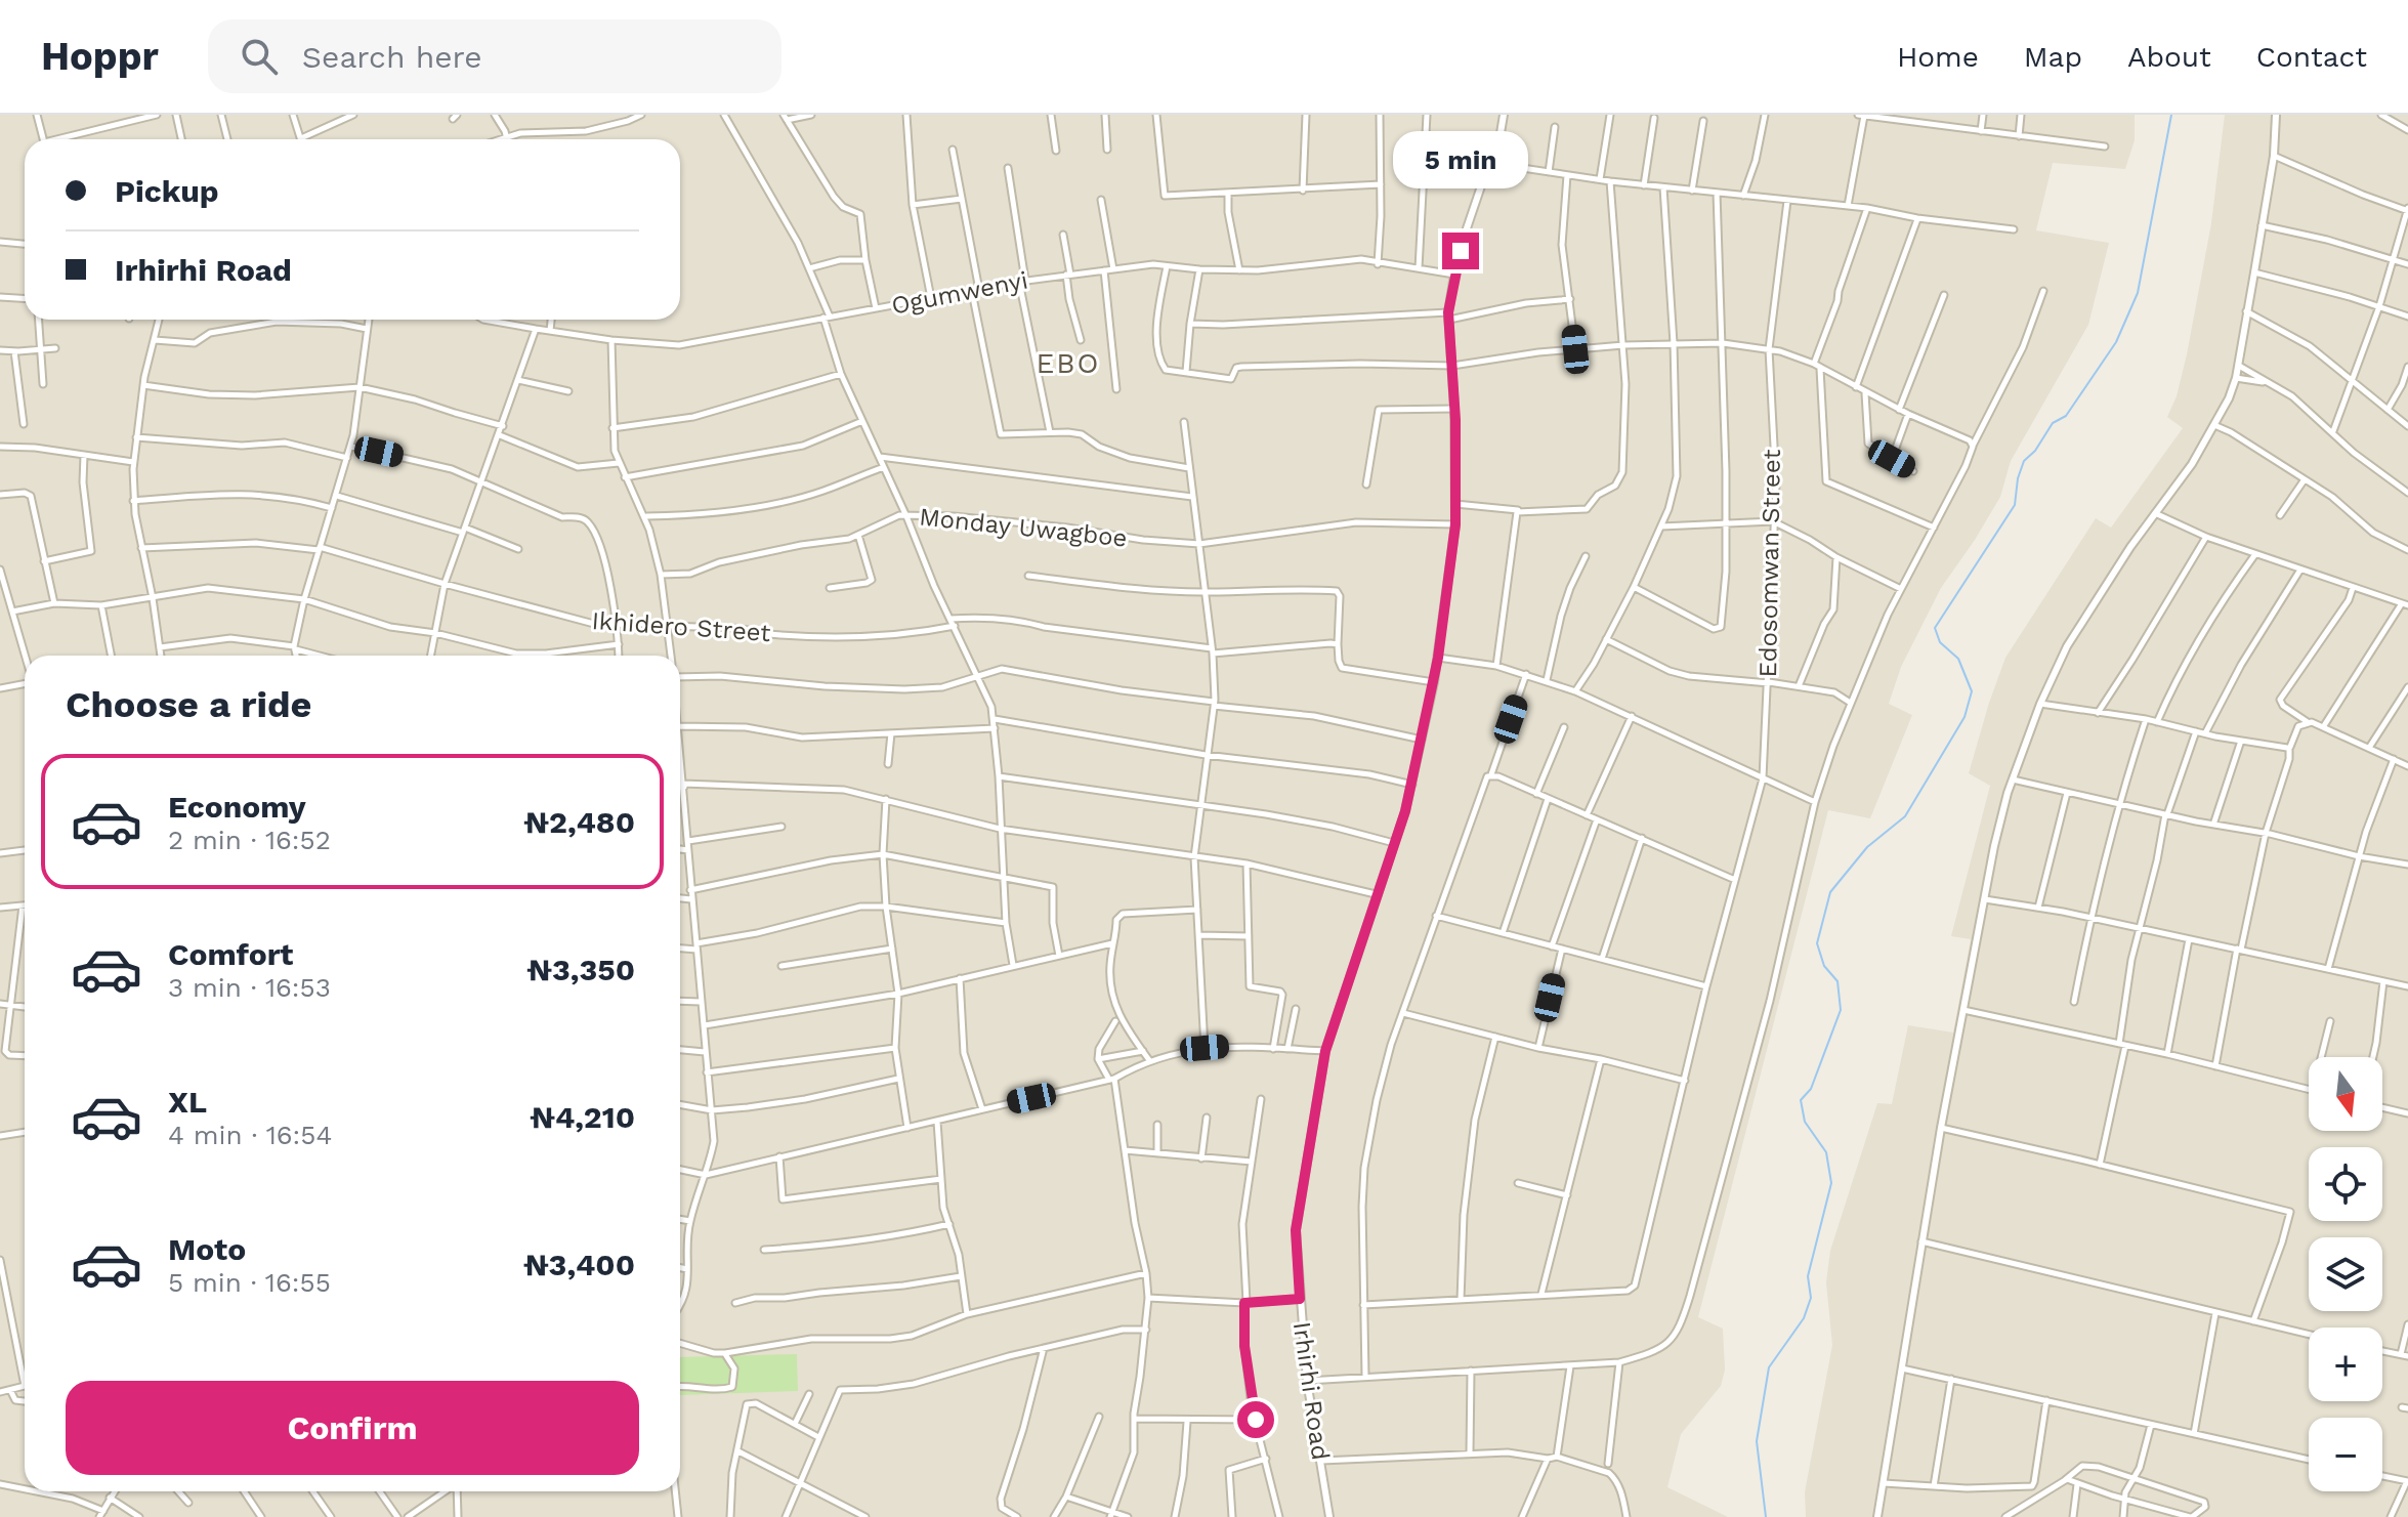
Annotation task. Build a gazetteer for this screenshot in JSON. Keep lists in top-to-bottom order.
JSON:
{
  "streets": {
    "street": [
      "Ogumwenyi",
      "Monday Uwagboe",
      "Edosomwan Street",
      "Ikhidero Street",
      "Irhirhi Road"
    ]
  },
  "crossings": [
    ["Ogumwenyi", "Irhirhi Road"],
    ["Monday Uwagboe", "Irhirhi Road"]
  ],
  "districts": ["EBO"],
  "north": "bottom",
  "page": {
    "header": "Hoppr",
    "search": "Search here",
    "nav": [
      "Home",
      "Map",
      "About",
      "Contact"
    ],
    "bubble": "5 min",
    "banner": ["Pickup", "Irhirhi Road"],
    "heading": "Choose a ride",
    "list": [
      {
        "name": "Economy",
        "note": "2 min · 16:52",
        "value": "₦2,480"
      },
      {
        "name": "Comfort",
        "note": "3 min · 16:53",
        "value": "₦3,350"
      },
      {
        "name": "XL",
        "note": "4 min · 16:54",
        "value": "₦4,210"
      },
      {
        "name": "Moto",
        "note": "5 min · 16:55",
        "value": "₦3,400"
      }
    ],
    "map_buttons": ["+", "−"],
    "buttons": "Confirm"
  }
}
